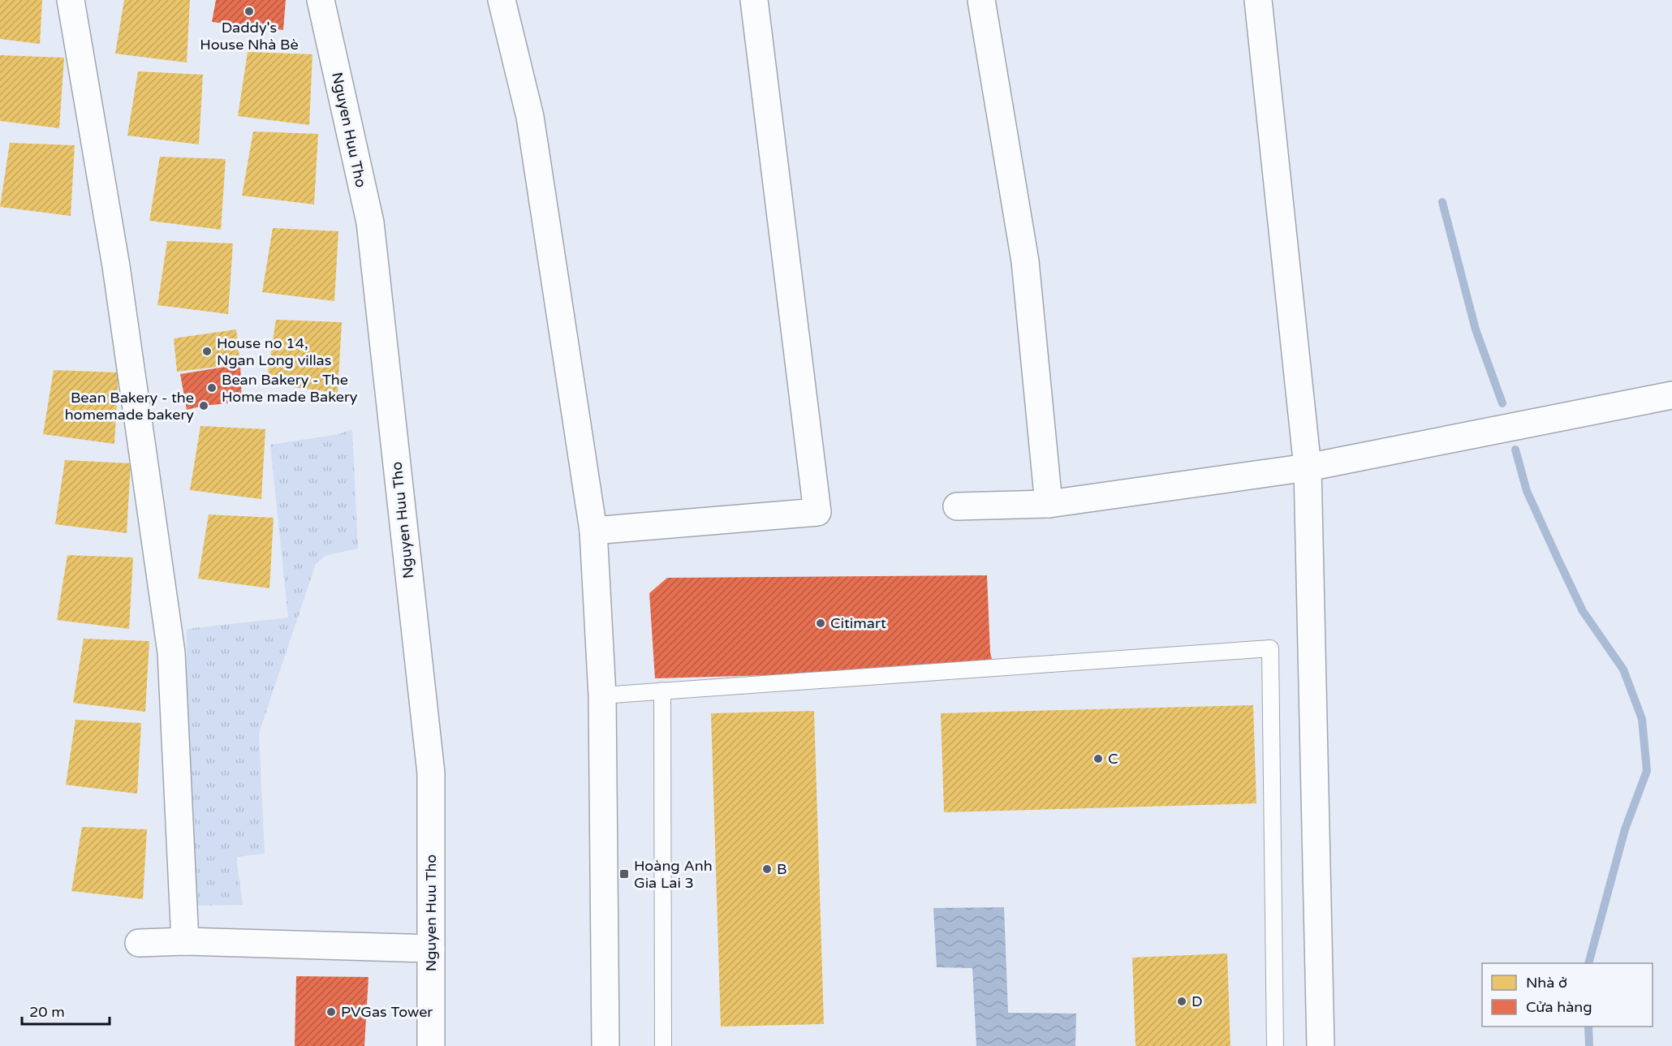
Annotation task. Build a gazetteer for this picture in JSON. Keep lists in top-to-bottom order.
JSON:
{
  "streets": {
    "street": ["Nguyen Huu Tho"]
  },
  "places": {
    "other": [
      "Daddy's House Nhà Bè",
      "House no 14, Ngan Long villas",
      "Bean Bakery - The Home made Bakery",
      "Bean Bakery - the homemade bakery",
      "Citimart",
      "C",
      "B",
      "D",
      "PVGas Tower"
    ],
    "transit": ["Hoàng Anh Gia Lai 3"]
  },
  "legend": ["Nhà ở", "Cửa hàng"],
  "scale_bar": "20 m"
}
